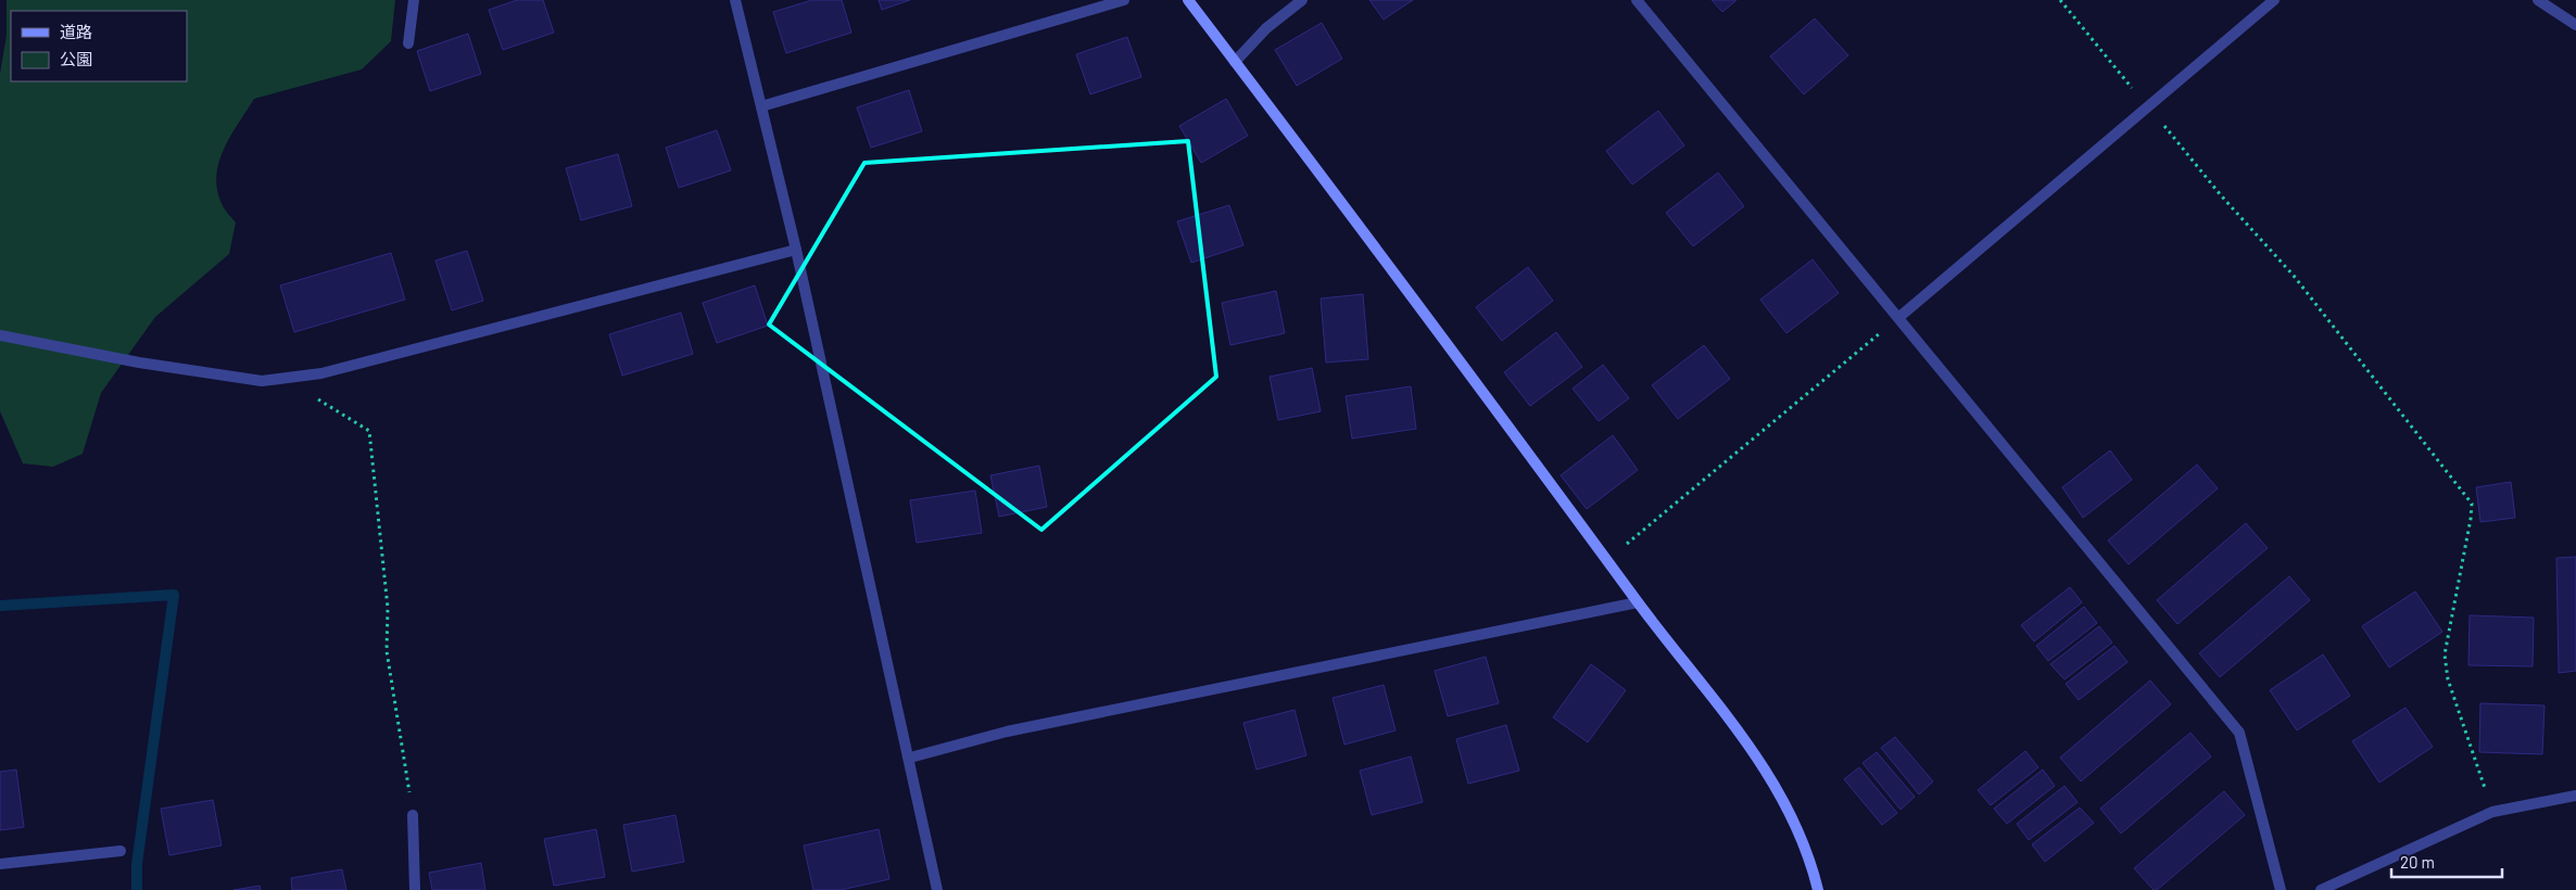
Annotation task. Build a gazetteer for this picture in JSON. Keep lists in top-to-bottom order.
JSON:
{
  "legend": ["道路", "公園"],
  "scale_bar": "20 m"
}
